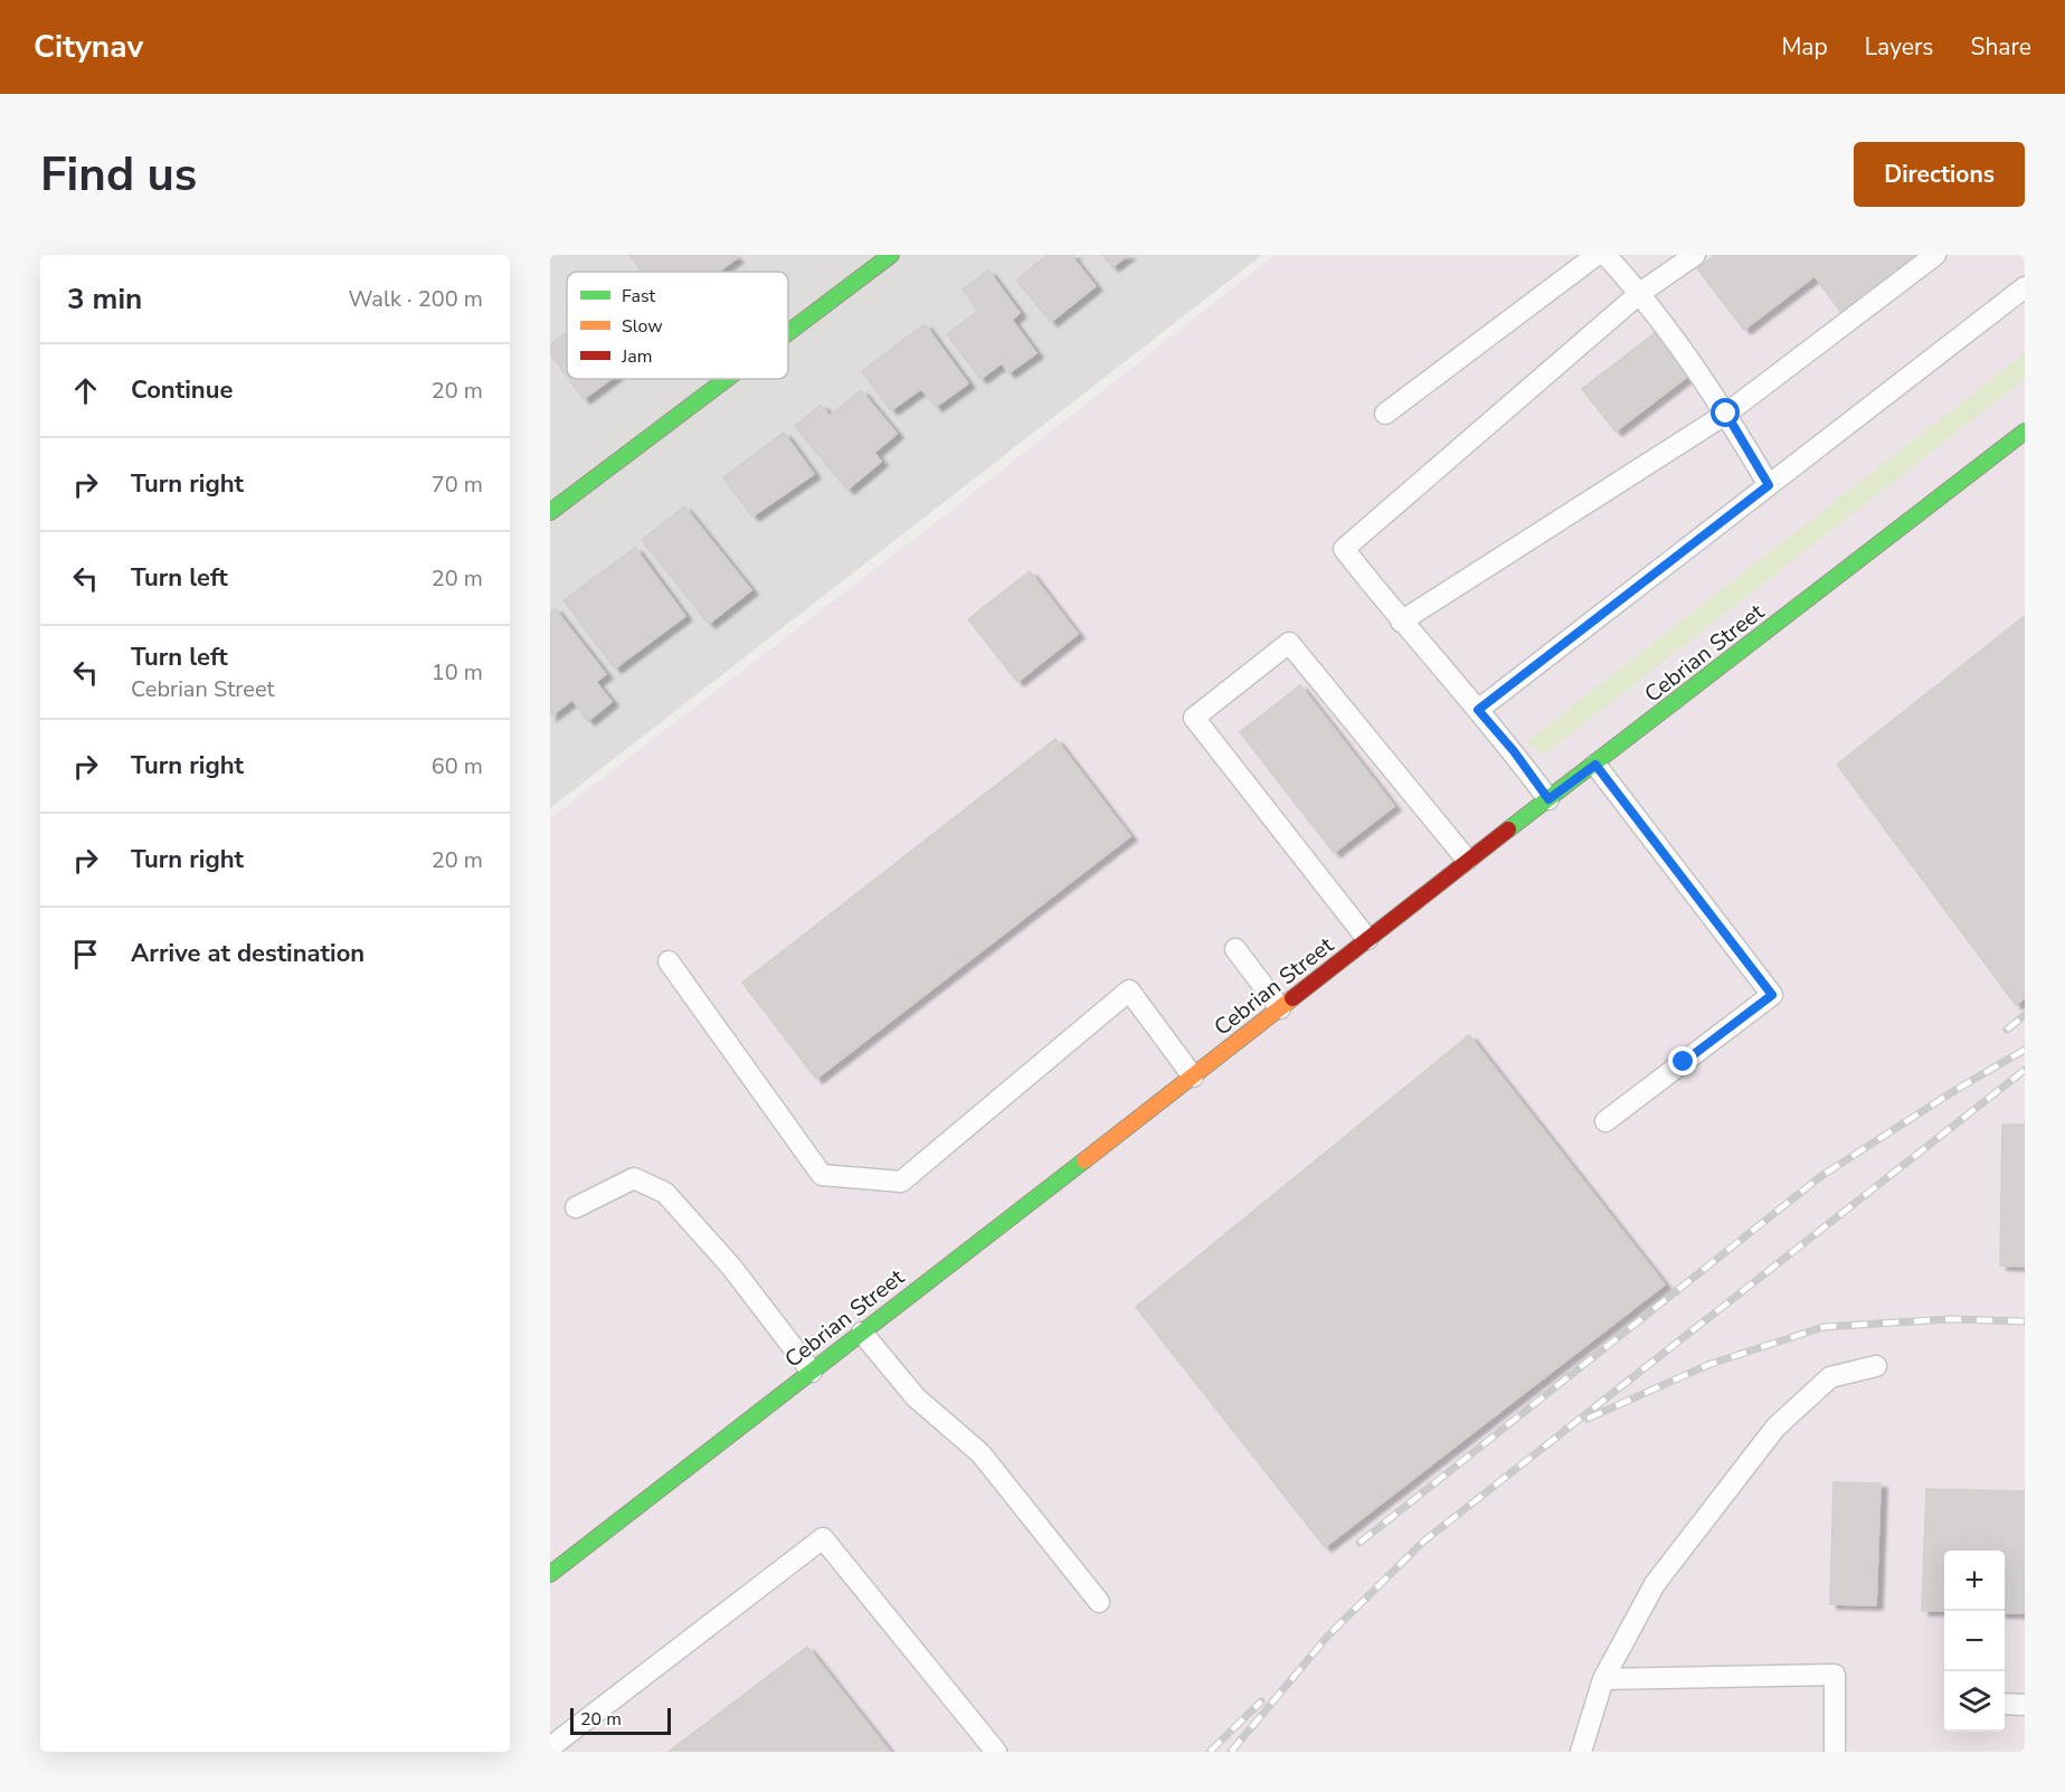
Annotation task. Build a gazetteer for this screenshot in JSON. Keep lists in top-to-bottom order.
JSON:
{
  "streets": {
    "street": ["Cebrian Street"]
  },
  "legend": ["Fast", "Slow", "Jam"],
  "scale_bar": "20 m",
  "page": {
    "header": "Citynav",
    "nav": ["Map", "Layers", "Share"],
    "buttons": "Directions",
    "title": "Find us",
    "heading": ["3 min", "Walk · 200 m"],
    "list": [
      ["Continue", "20 m"],
      ["Turn right", "70 m"],
      ["Turn left", "20 m"],
      ["Turn left", "Cebrian Street", "10 m"],
      ["Turn right", "60 m"],
      ["Turn right", "20 m"],
      "Arrive at destination"
    ],
    "map_buttons": ["+", "−"],
    "scale": "20 m"
  }
}
